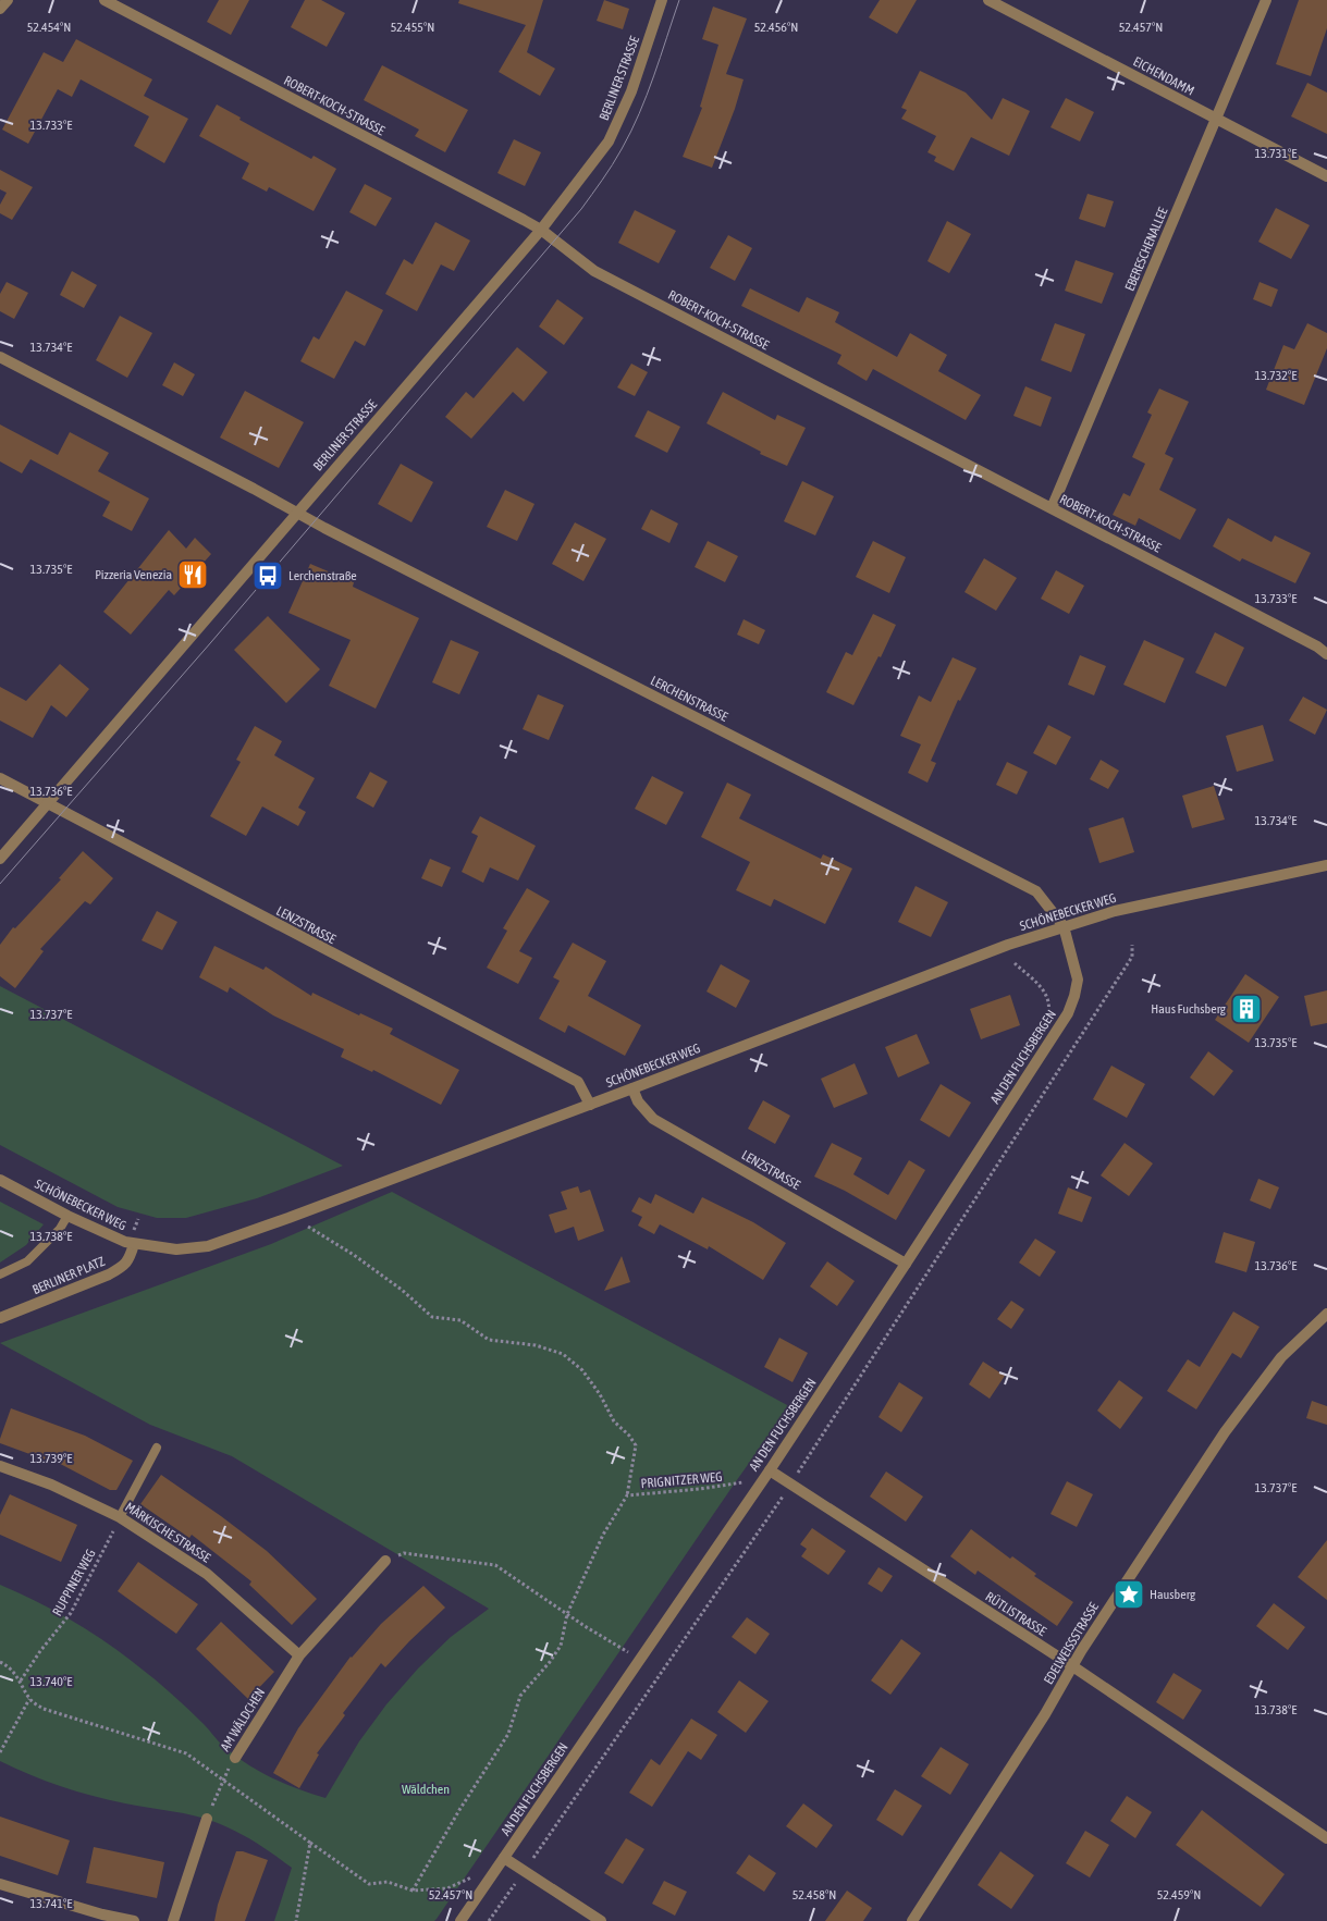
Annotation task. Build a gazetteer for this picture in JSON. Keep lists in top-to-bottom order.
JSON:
{
  "streets": {
    "street": [
      "EICHENDAMM",
      "BERLINER STRASSE",
      "ROBERT-KOCH-STRASSE",
      "EBERESCHENALLEE",
      "LERCHENSTRASSE",
      "SCHÖNEBECKER WEG",
      "LENZSTRASSE",
      "AN DEN FUCHSBERGEN",
      "BERLINER PLATZ",
      "MÄRKISCHE STRASSE",
      "RÜTLISTRASSE",
      "EDELWEISSSTRASSE",
      "AM WÄLDCHEN"
    ],
    "path": ["PRIGNITZER WEG", "RUPPINER WEG"]
  },
  "crossings": [
    ["EICHENDAMM", "EBERESCHENALLEE"],
    ["BERLINER STRASSE", "ROBERT-KOCH-STRASSE"],
    ["BERLINER STRASSE", "LERCHENSTRASSE"],
    ["BERLINER STRASSE", "LENZSTRASSE"],
    ["ROBERT-KOCH-STRASSE", "EBERESCHENALLEE"],
    ["LERCHENSTRASSE", "SCHÖNEBECKER WEG"],
    ["LERCHENSTRASSE", "AN DEN FUCHSBERGEN"],
    ["SCHÖNEBECKER WEG", "LENZSTRASSE"],
    ["SCHÖNEBECKER WEG", "AN DEN FUCHSBERGEN"],
    ["SCHÖNEBECKER WEG", "BERLINER PLATZ"],
    ["LENZSTRASSE", "AN DEN FUCHSBERGEN"],
    ["AN DEN FUCHSBERGEN", "RÜTLISTRASSE"],
    ["MÄRKISCHE STRASSE", "RUPPINER WEG"],
    ["MÄRKISCHE STRASSE", "AM WÄLDCHEN"],
    ["RÜTLISTRASSE", "EDELWEISSSTRASSE"]
  ],
  "parks": ["Wäldchen"],
  "places": {
    "restaurant": ["Pizzeria Venezia"],
    "bus stop": ["Lerchenstraße"],
    "building": ["Haus Fuchsberg"],
    "place": ["Hausberg"]
  },
  "coordinates": [
    "52.454°N",
    "52.455°N",
    "52.456°N",
    "52.457°N",
    "13.733°E",
    "13.731°E",
    "13.734°E",
    "13.732°E",
    "13.735°E",
    "13.736°E",
    "13.737°E",
    "13.738°E",
    "13.739°E",
    "13.740°E",
    "52.458°N",
    "52.459°N",
    "13.741°E"
  ]
}
